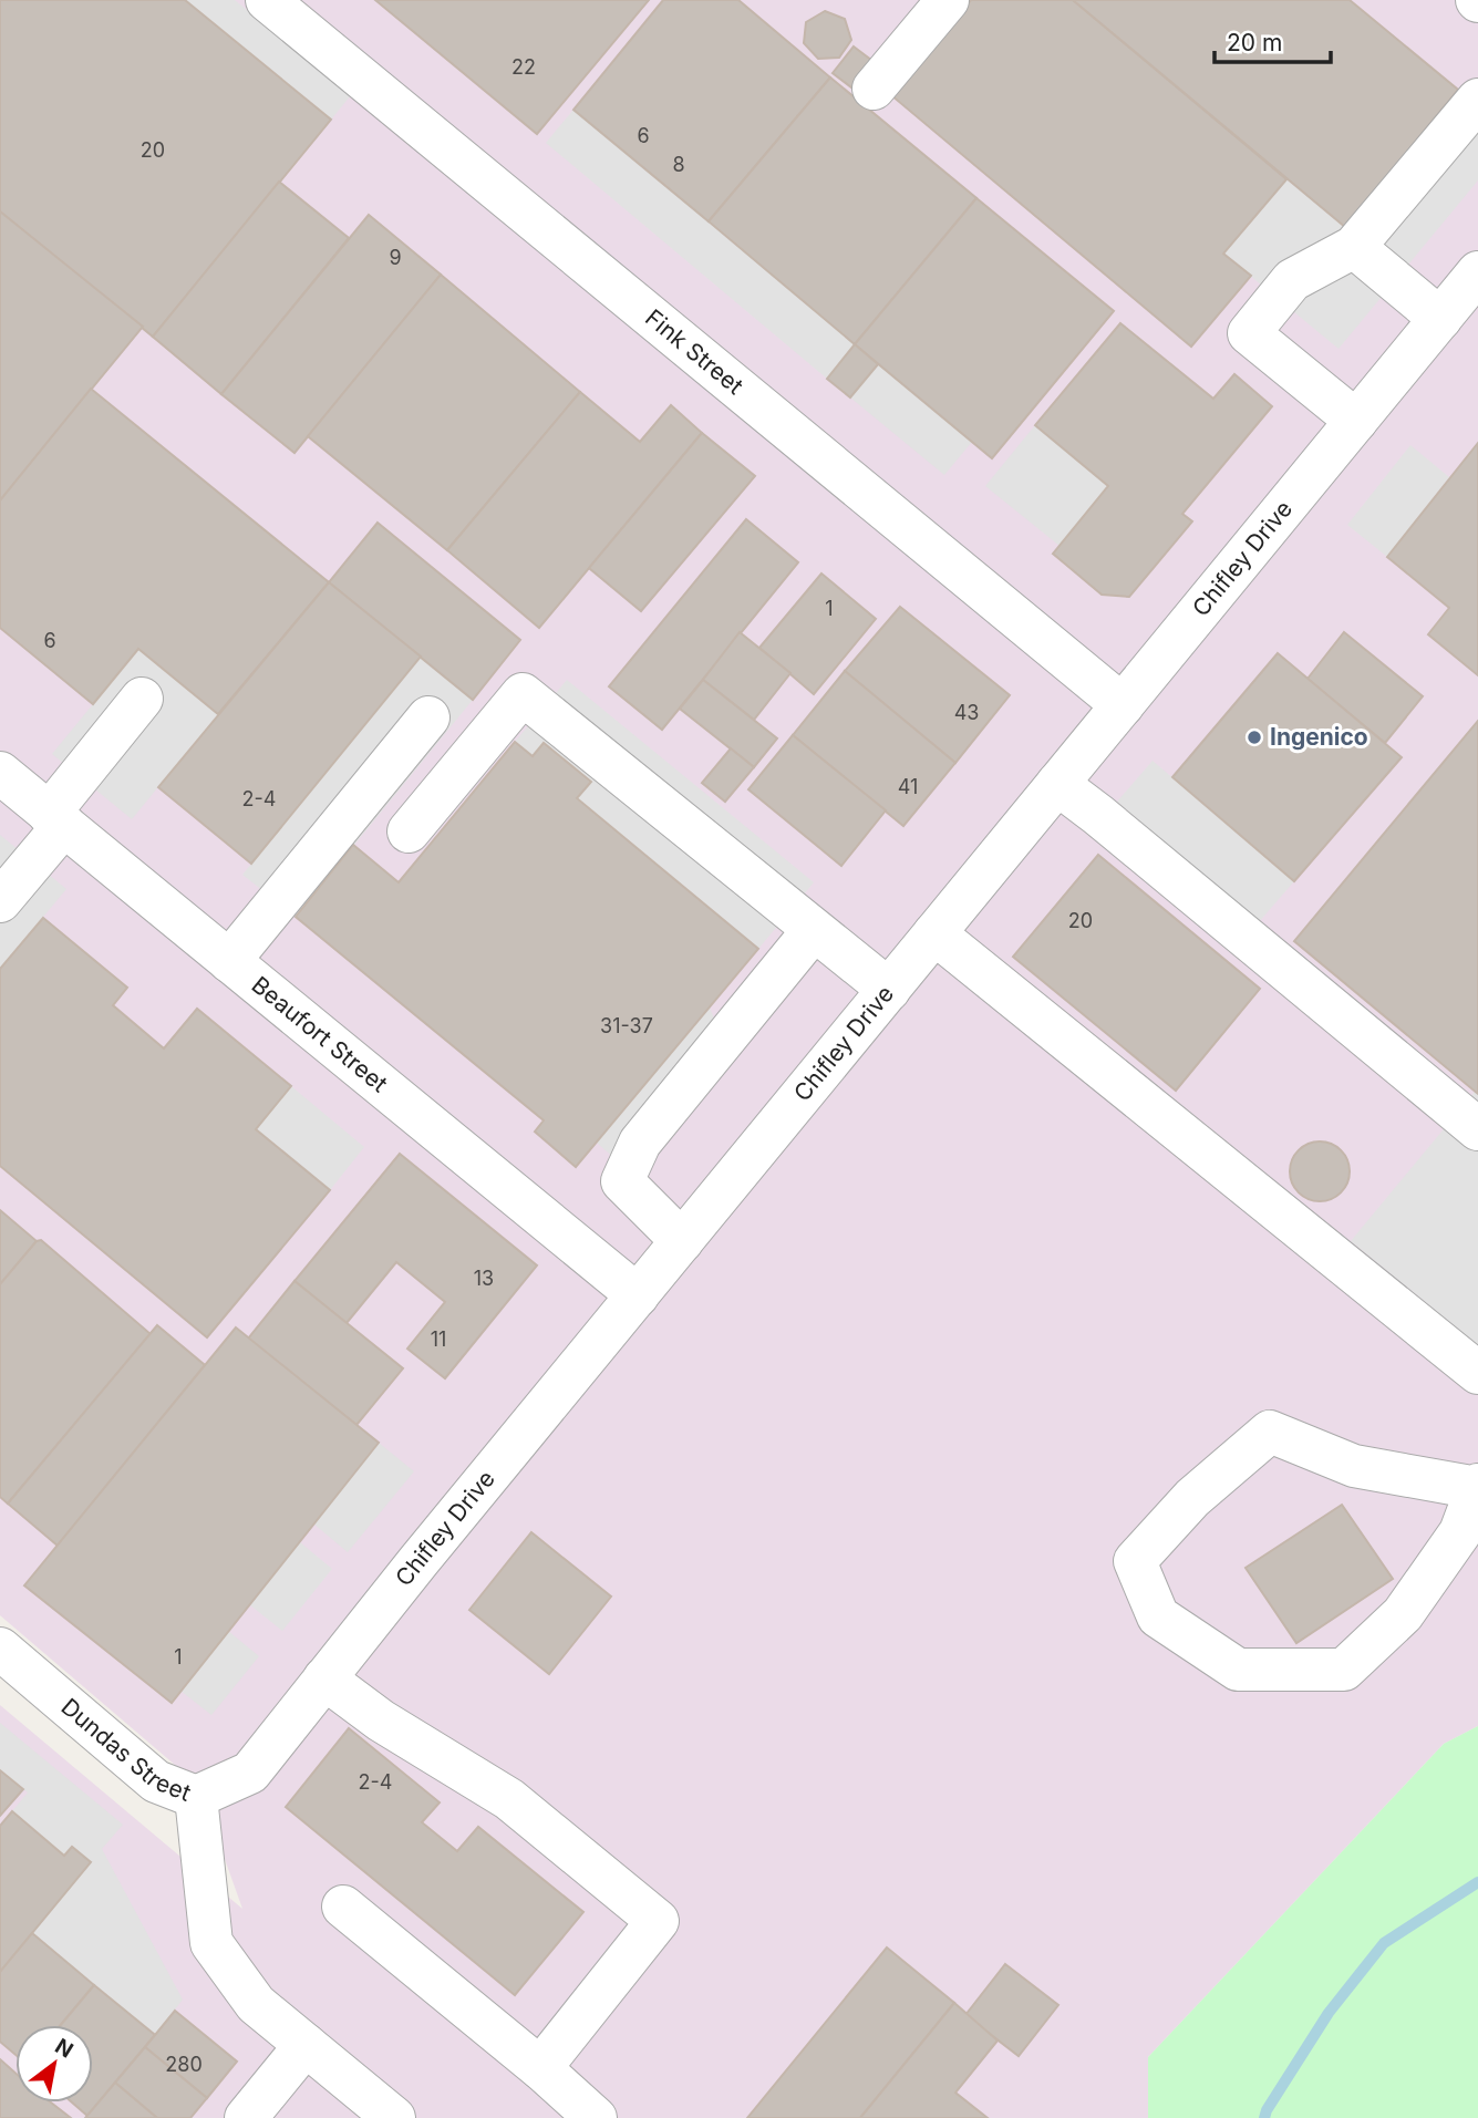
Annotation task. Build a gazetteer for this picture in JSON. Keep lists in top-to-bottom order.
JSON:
{
  "streets": {
    "street": [
      "Fink Street",
      "Chifley Drive",
      "Beaufort Street",
      "Dundas Street"
    ]
  },
  "crossings": [
    ["Fink Street", "Chifley Drive"],
    ["Chifley Drive", "Beaufort Street"],
    ["Chifley Drive", "Dundas Street"]
  ],
  "places": ["Ingenico"],
  "house_numbers": [
    "22",
    "6",
    "20",
    "8",
    "9",
    "1",
    "6",
    "43",
    "41",
    "2-4",
    "20",
    "31-37",
    "13",
    "11",
    "1",
    "2-4",
    "280"
  ],
  "scale_bar": "20 m",
  "north": "top right"
}
